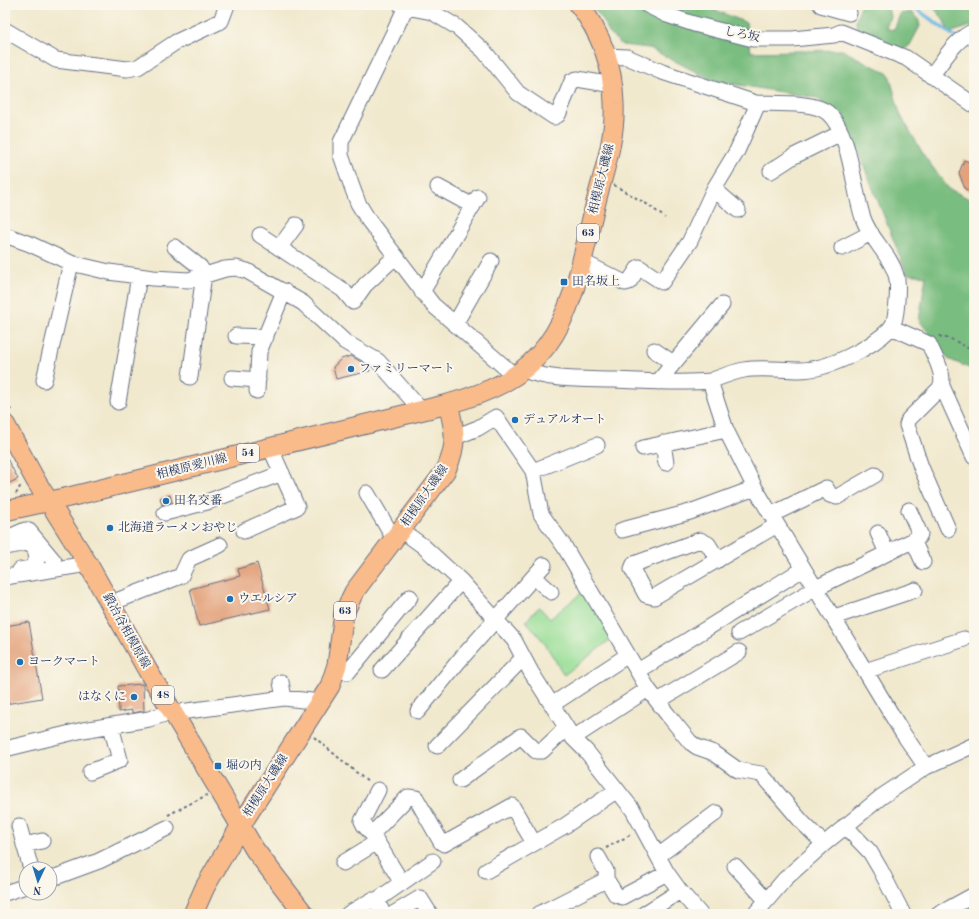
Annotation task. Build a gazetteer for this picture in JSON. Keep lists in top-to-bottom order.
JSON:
{
  "streets": {
    "main road": [
      "相模原大磯線",
      "63",
      "54",
      "相模原愛川線",
      "鍛冶谷相模原線",
      "48"
    ],
    "street": ["しろ坂"]
  },
  "crossings": [
    ["相模原大磯線", "相模原愛川線"],
    ["相模原大磯線", "鍛冶谷相模原線"],
    ["相模原愛川線", "鍛冶谷相模原線"]
  ],
  "places": {
    "transit": ["田名坂上", "堀の内"],
    "other": [
      "ファミリーマート",
      "デュアルオート",
      "田名交番",
      "北海道ラーメンおやじ",
      "ウエルシア",
      "ヨークマート",
      "はなくに"
    ]
  },
  "north": "bottom"
}
